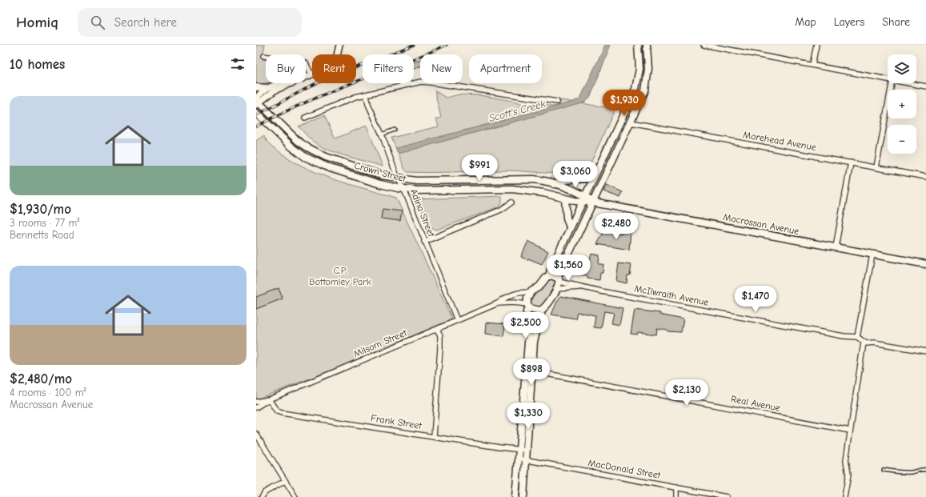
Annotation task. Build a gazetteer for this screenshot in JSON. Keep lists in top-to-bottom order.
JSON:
{
  "streets": {
    "main road": ["Crown Street", "Macrossan Avenue"],
    "street": [
      "Morehead Avenue",
      "Adina Street",
      "McIlwraith Avenue",
      "Milsom Street",
      "Real Avenue",
      "Frank Street",
      "MacDonald Street"
    ]
  },
  "crossings": [
    ["Crown Street", "Adina Street"],
    ["Crown Street", "Macrossan Avenue"],
    ["Adina Street", "Milsom Street"],
    ["Milsom Street", "Frank Street"]
  ],
  "water": ["Scott's Creek"],
  "parks": ["C.P. Bottomley Park"],
  "page": {
    "header": "Homiq",
    "search": "Search here",
    "nav": ["Map", "Layers", "Share"],
    "heading": "10 homes",
    "map_buttons": ["+", "−"],
    "chip": [
      "Buy",
      "Rent",
      "Filters",
      "New",
      "Apartment"
    ],
    "list": [
      {
        "name": "$1,930/mo",
        "note": "3 rooms · 77 m² · Bennetts Road"
      },
      {
        "name": "$2,480/mo",
        "note": "4 rooms · 100 m² · Macrossan Avenue"
      }
    ],
    "price": [
      "$1,930",
      "$991",
      "$3,060",
      "$2,480",
      "$1,560",
      "$1,470",
      "$2,500",
      "$898",
      "$2,130",
      "$1,330"
    ]
  }
}
